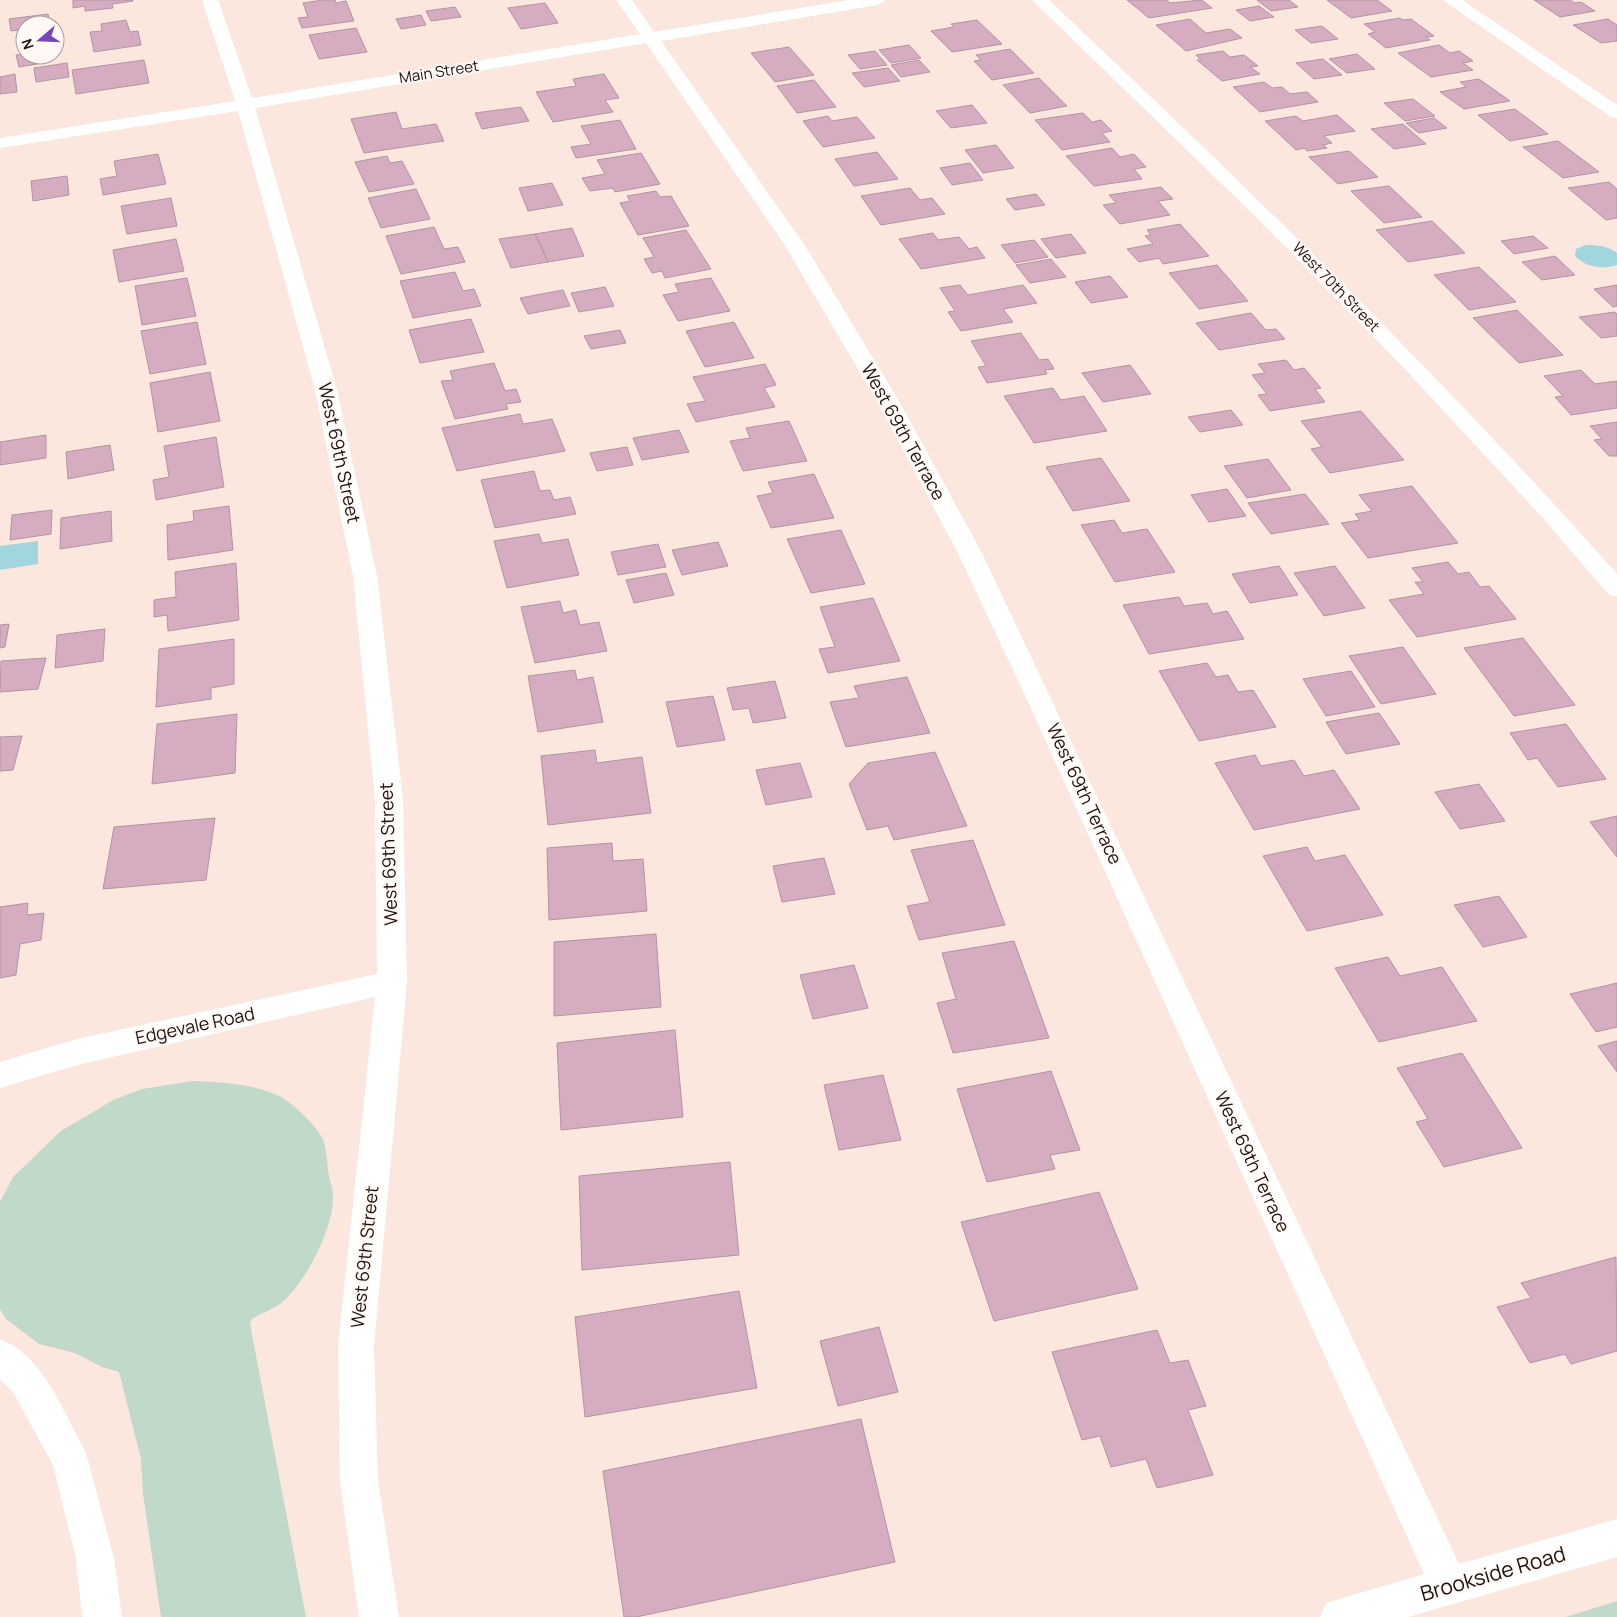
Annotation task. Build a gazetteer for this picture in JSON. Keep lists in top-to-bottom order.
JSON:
{
  "streets": {
    "street": [
      "Main Street",
      "West 70th Street",
      "West 69th Terrace",
      "West 69th Street",
      "Edgevale Road",
      "Brookside Road"
    ]
  },
  "crossings": [
    ["Main Street", "West 69th Terrace"],
    ["Main Street", "West 69th Street"],
    ["West 69th Terrace", "Brookside Road"],
    ["West 69th Street", "Edgevale Road"]
  ],
  "north": "left"
}
